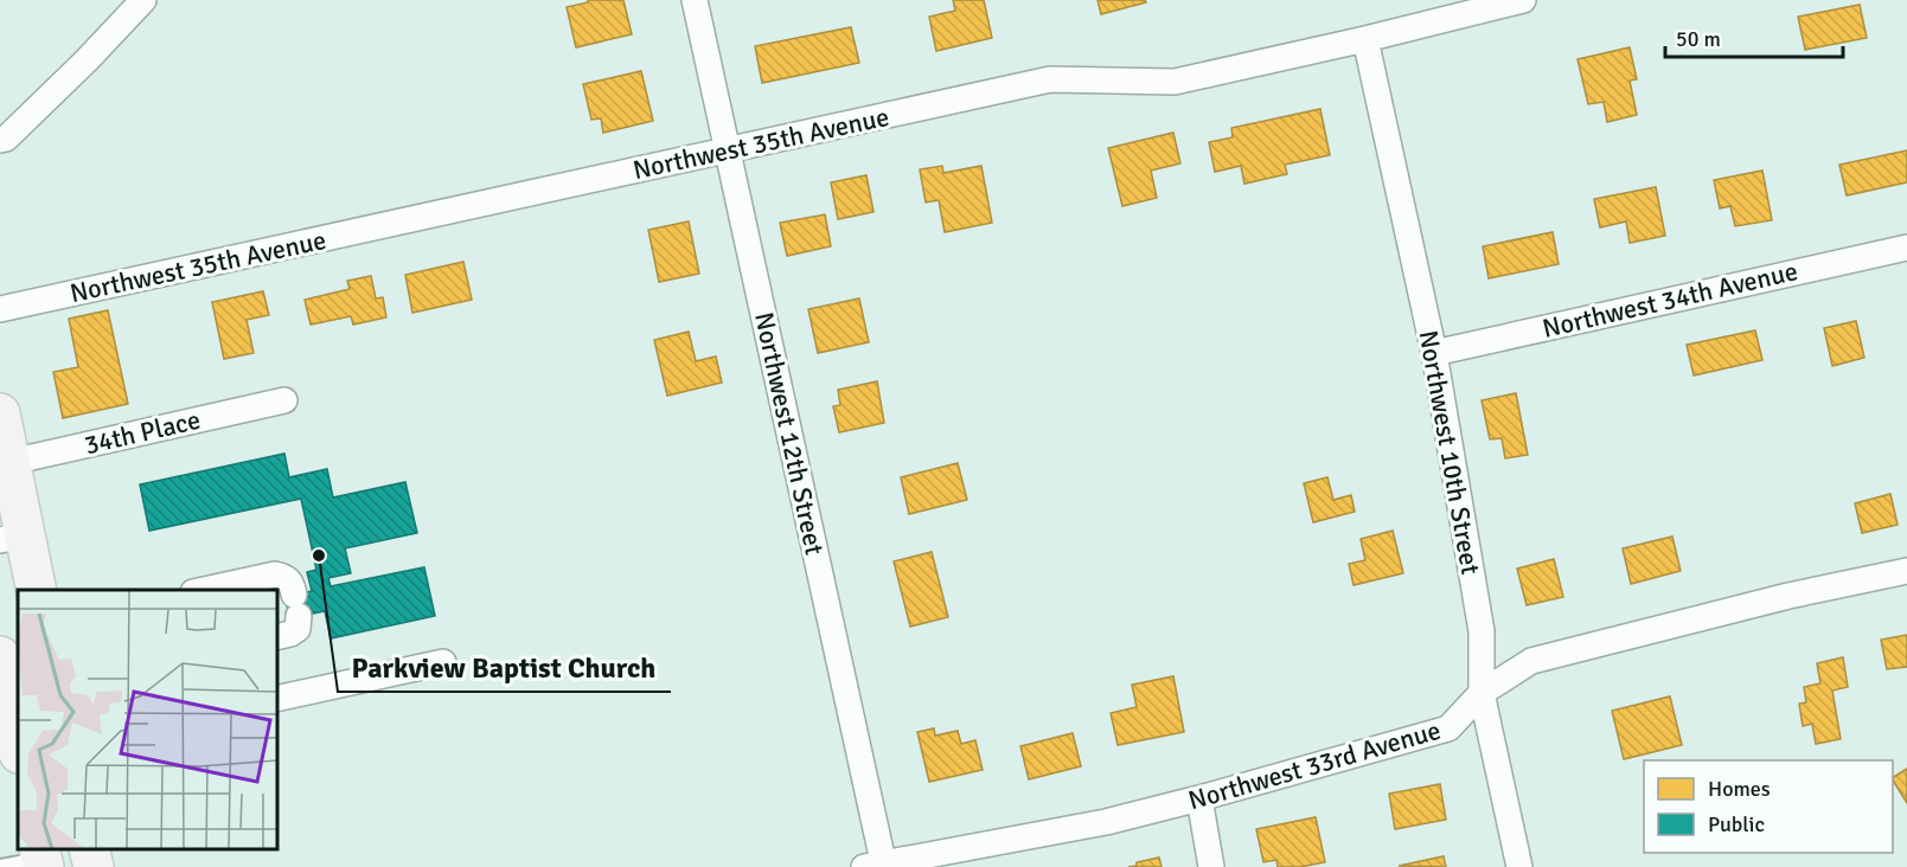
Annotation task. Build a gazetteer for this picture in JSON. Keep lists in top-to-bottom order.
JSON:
{
  "streets": {
    "street": [
      "Northwest 35th Avenue",
      "Northwest 34th Avenue",
      "34th Place",
      "Northwest 12th Street",
      "Northwest 10th Street",
      "Northwest 33rd Avenue"
    ]
  },
  "crossings": [
    ["Northwest 35th Avenue", "Northwest 12th Street"],
    ["Northwest 35th Avenue", "Northwest 10th Street"],
    ["Northwest 34th Avenue", "Northwest 10th Street"],
    ["Northwest 12th Street", "Northwest 33rd Avenue"],
    ["Northwest 10th Street", "Northwest 33rd Avenue"]
  ],
  "places": ["Parkview Baptist Church"],
  "legend": ["Homes", "Public"],
  "scale_bar": "50 m"
}
